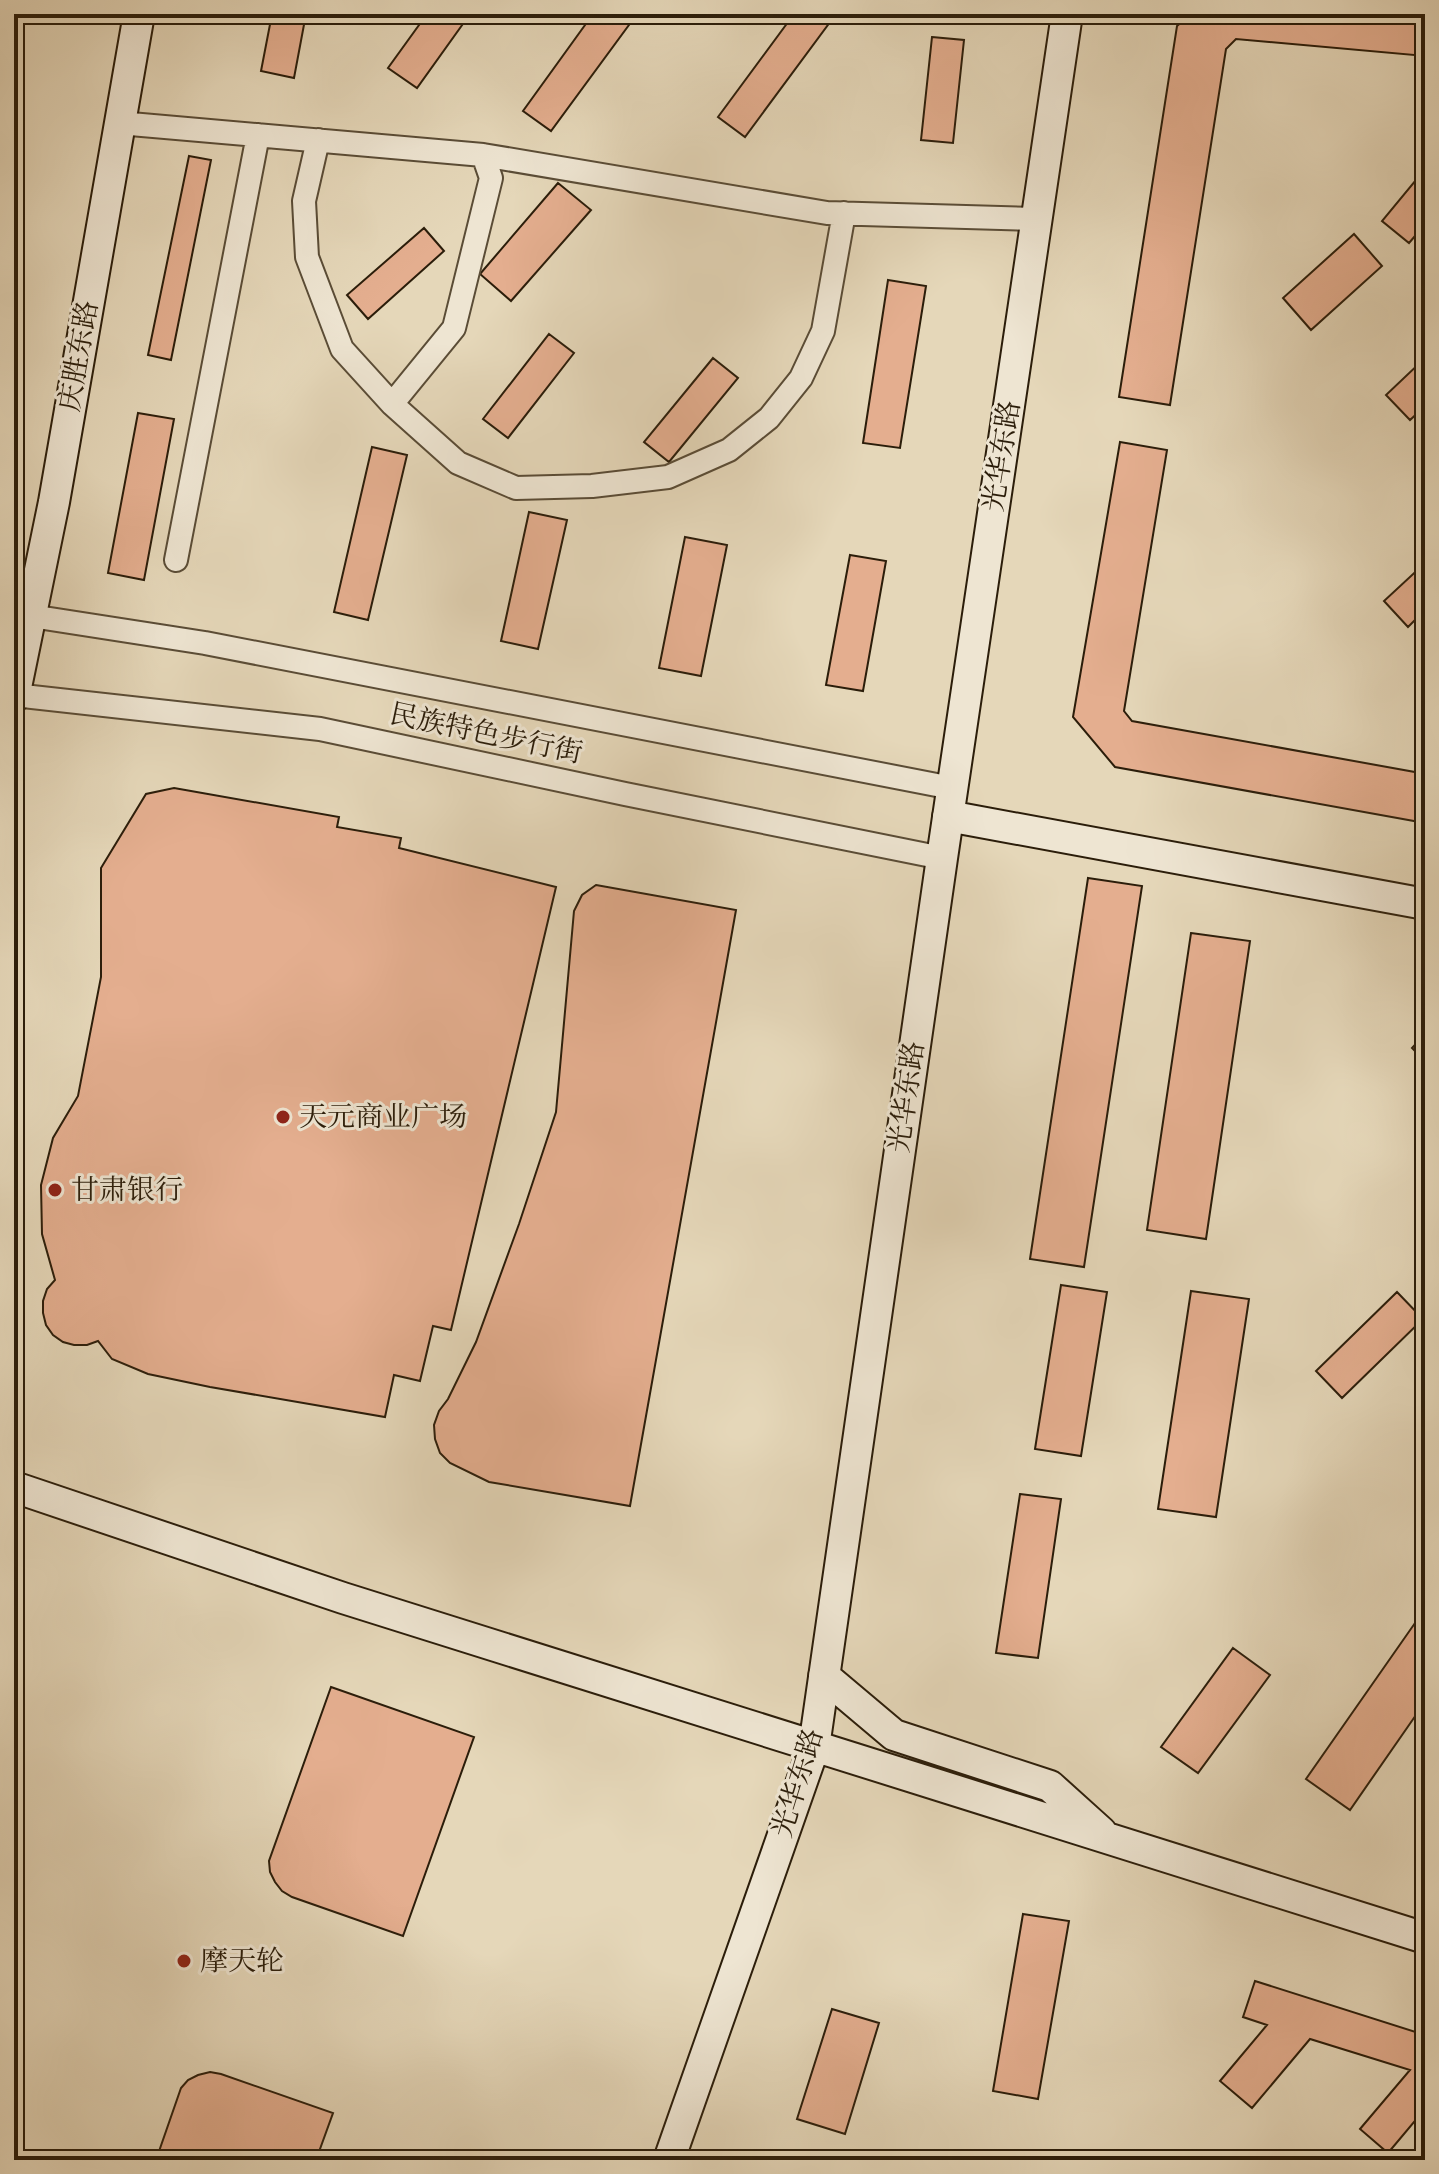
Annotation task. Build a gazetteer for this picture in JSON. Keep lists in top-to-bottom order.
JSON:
{
  "streets": {
    "main road": ["庆胜东路", "光华东路"],
    "street": ["民族特色步行街"]
  },
  "crossings": [
    ["庆胜东路", "民族特色步行街"],
    ["光华东路", "民族特色步行街"]
  ],
  "places": ["天元商业广场", "甘肃银行", "摩天轮"]
}
